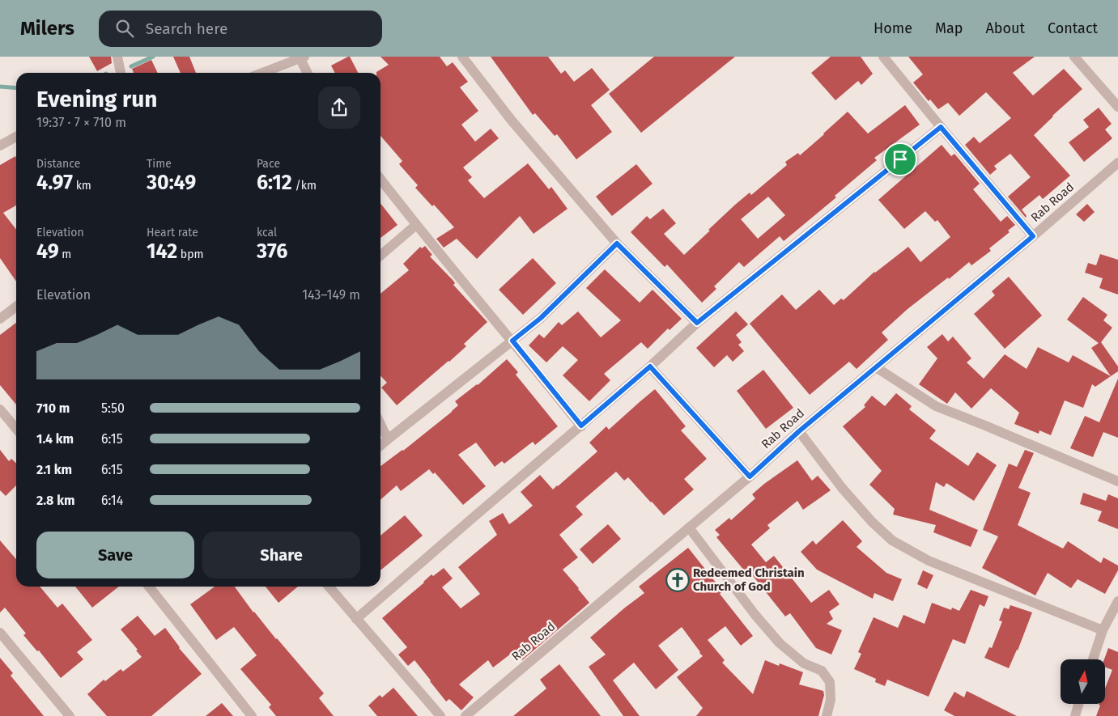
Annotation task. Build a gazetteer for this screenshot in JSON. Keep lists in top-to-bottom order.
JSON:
{
  "streets": {
    "street": ["Rab Road"]
  },
  "places": {
    "church": ["Redeemed Christain Church of God"]
  },
  "north": "top",
  "page": {
    "header": "Milers",
    "search": "Search here",
    "nav": [
      "Home",
      "Map",
      "About",
      "Contact"
    ],
    "heading": ["Evening run", "19:37 · 7 × 710 m"],
    "stats": [
      ["Distance", "4.97 km"],
      ["Time", "30:49"],
      ["Pace", "6:12 /km"],
      ["Elevation", "49 m"],
      ["Heart rate", "142 bpm"],
      ["kcal", "376"]
    ],
    "chart": ["Elevation", "143–149 m"],
    "list": [
      {
        "name": "710 m",
        "note": "5:50"
      },
      {
        "name": "1.4 km",
        "note": "6:15"
      },
      {
        "name": "2.1 km",
        "note": "6:15"
      },
      {
        "name": "2.8 km",
        "note": "6:14"
      }
    ],
    "buttons": ["Save", "Share"]
  }
}
